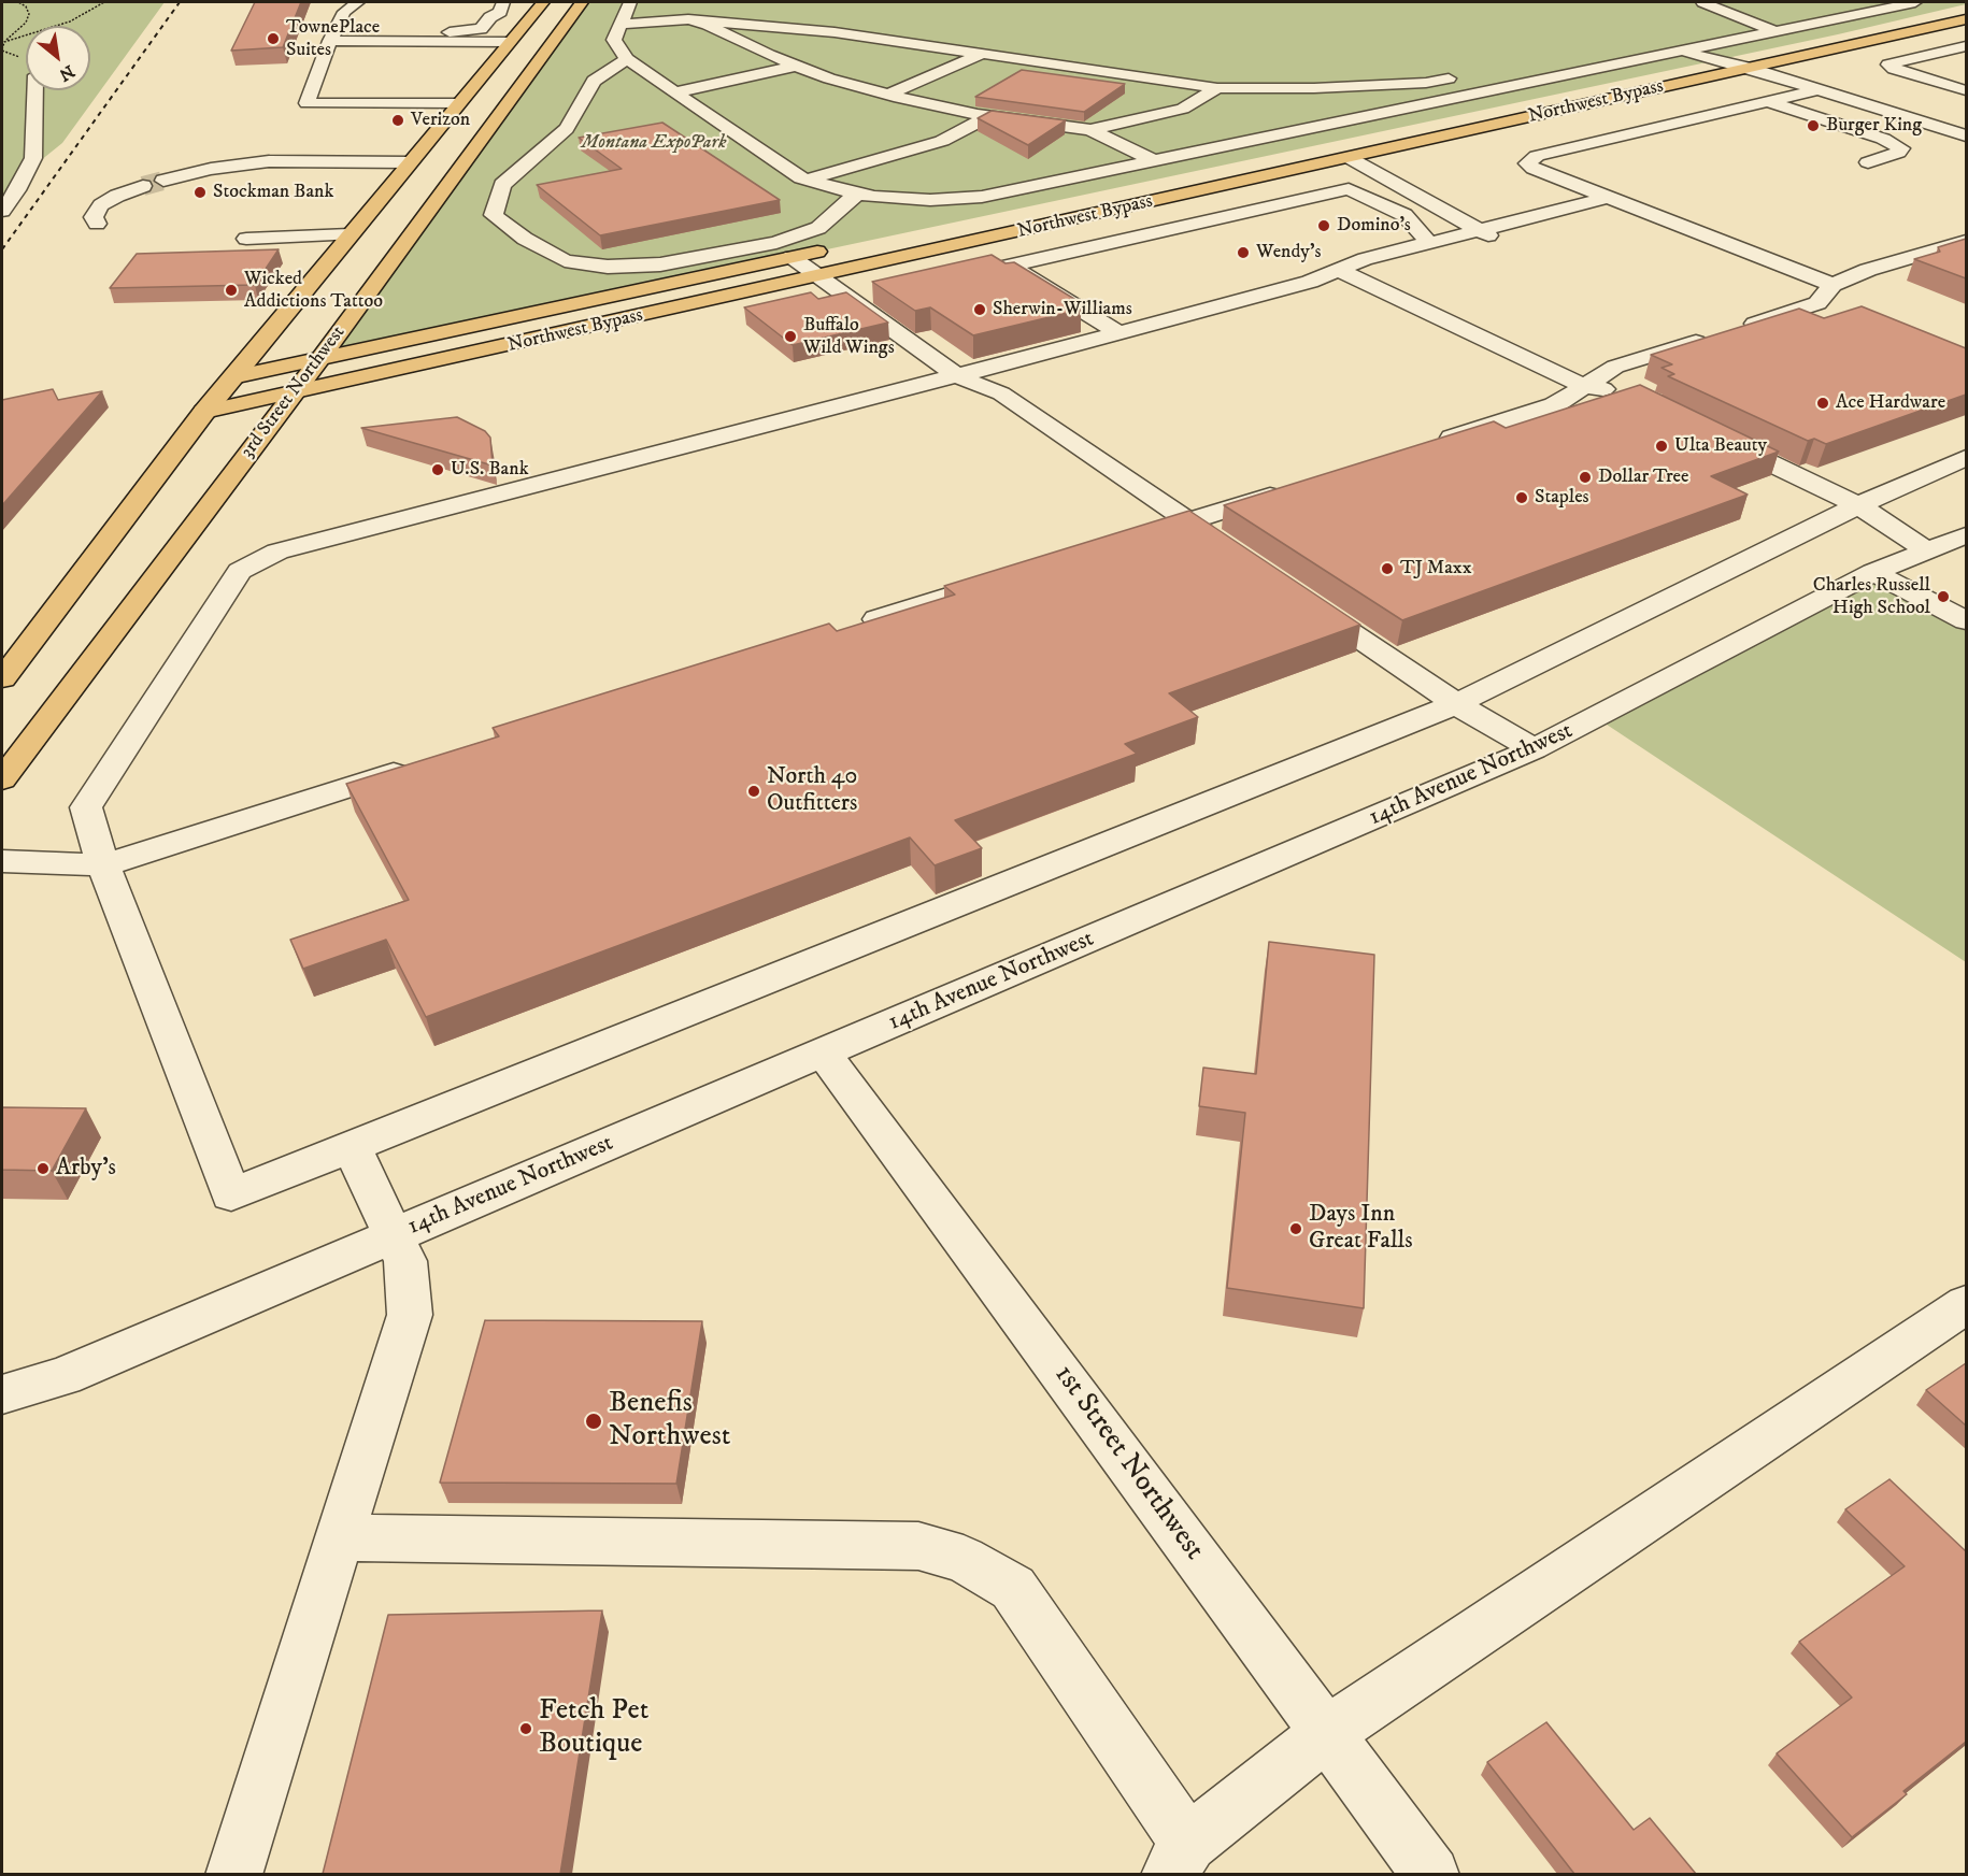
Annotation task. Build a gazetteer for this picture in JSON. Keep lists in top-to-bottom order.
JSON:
{
  "streets": {
    "main road": ["Northwest Bypass", "3rd Street Northwest"],
    "street": ["14th Avenue Northwest", "1st Street Northwest"]
  },
  "crossings": [
    ["Northwest Bypass", "3rd Street Northwest"],
    ["14th Avenue Northwest", "1st Street Northwest"]
  ],
  "parks": ["Montana ExpoPark"],
  "places": [
    "TownePlace Suites",
    "Verizon",
    "Burger King",
    "Stockman Bank",
    "Domino's",
    "Wendy's",
    "Wicked Addictions Tattoo",
    "Sherwin-Williams",
    "Buffalo Wild Wings",
    "Ace Hardware",
    "Ulta Beauty",
    "U.S. Bank",
    "Dollar Tree",
    "Staples",
    "TJ Maxx",
    "Charles Russell High School",
    "North 40 Outfitters",
    "Arby's",
    "Days Inn Great Falls",
    "Benefis Northwest",
    "Fetch Pet Boutique"
  ],
  "north": "bottom right"
}
